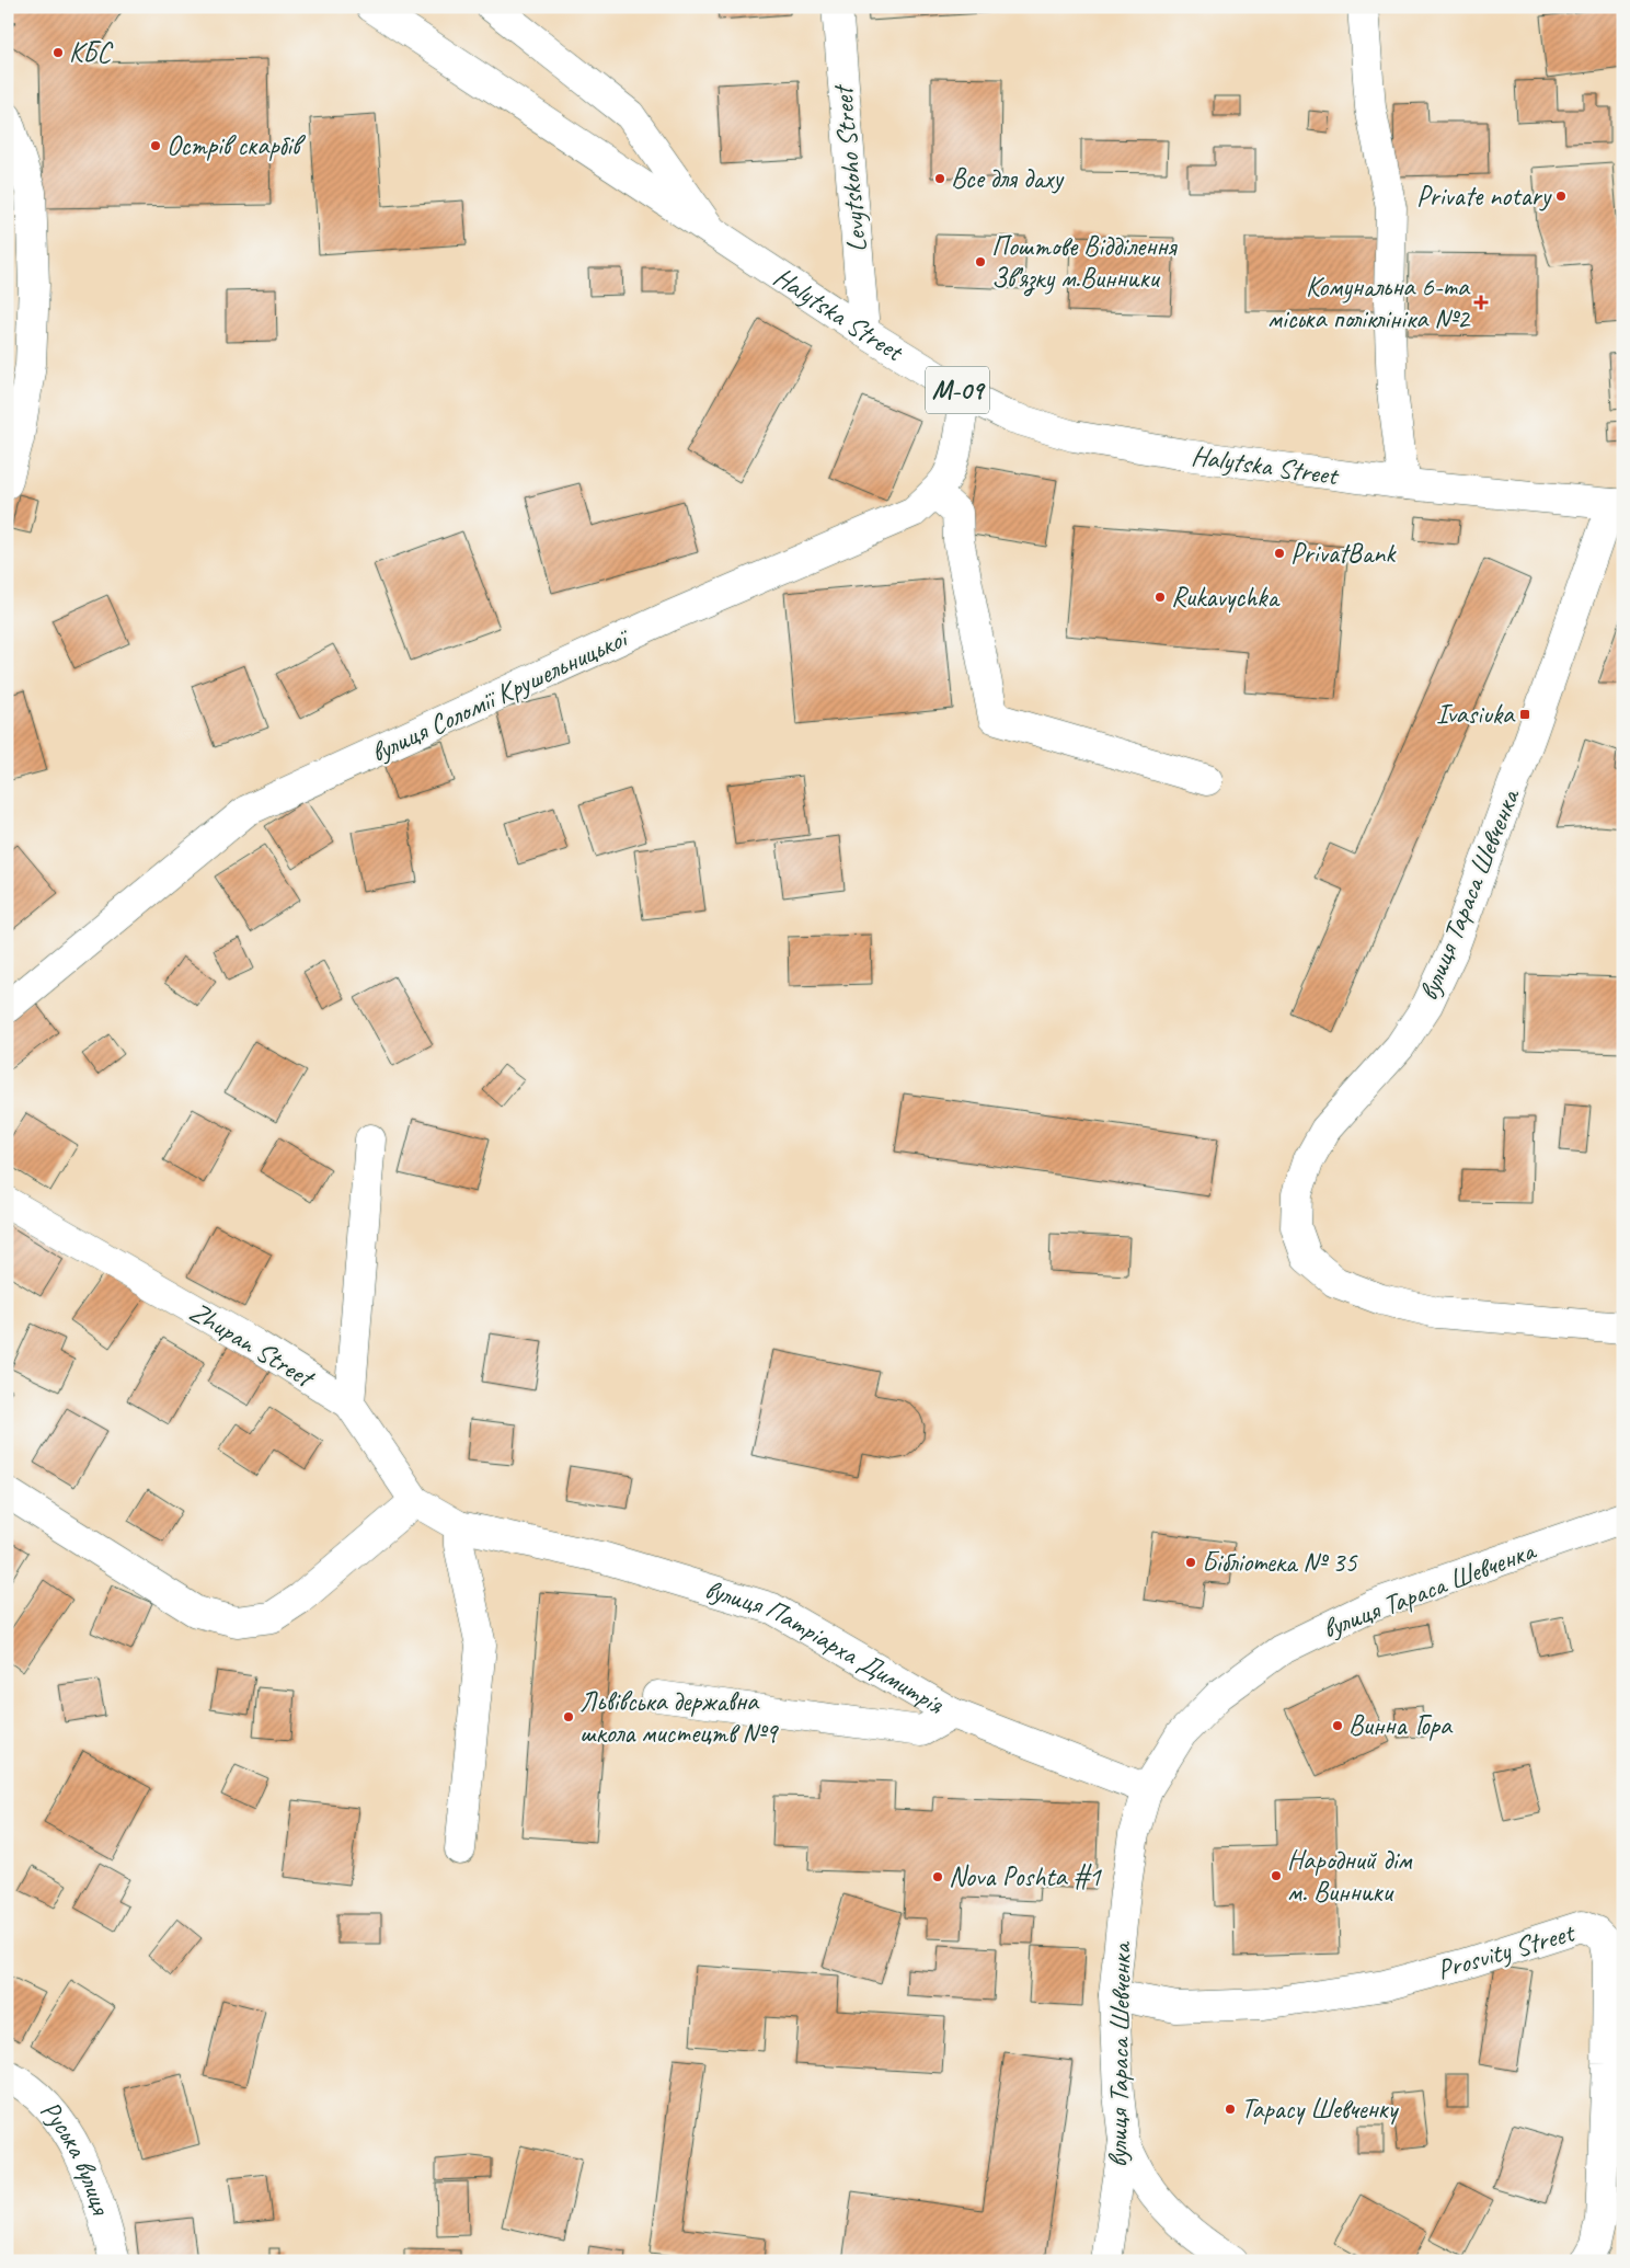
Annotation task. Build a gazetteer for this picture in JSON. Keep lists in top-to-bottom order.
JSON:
{
  "streets": {
    "street": [
      "Levytskoho Street",
      "Halytska Street",
      "М-09",
      "вулиця Соломії Крушельницької",
      "вулиця Тараса Шевченка",
      "Zhupan Street",
      "вулиця Патріарха Димитрія",
      "Prosvity Street",
      "Руська вулиця"
    ]
  },
  "crossings": [
    ["Levytskoho Street", "Halytska Street"],
    ["Halytska Street", "вулиця Соломії Крушельницької"],
    ["Halytska Street", "вулиця Тараса Шевченка"],
    ["вулиця Тараса Шевченка", "вулиця Патріарха Димитрія"],
    ["вулиця Тараса Шевченка", "Prosvity Street"],
    ["Zhupan Street", "вулиця Патріарха Димитрія"]
  ],
  "places": {
    "other": [
      "КБС",
      "Острів скарбів",
      "Все для даху",
      "Private notary",
      "Поштове Відділення Зв’язку м.Винники",
      "PrivatBank",
      "Rukavychka",
      "Бібліотека № 35",
      "Львівська державна школа мистецтв №9",
      "Винна Гора",
      "Народний дім м. Винники",
      "Nova Poshta #1",
      "Тарасу Шевченку"
    ],
    "health": ["Комунальна 6-та міська поліклініка №2"],
    "transit": ["Ivasiuka"]
  }
}
